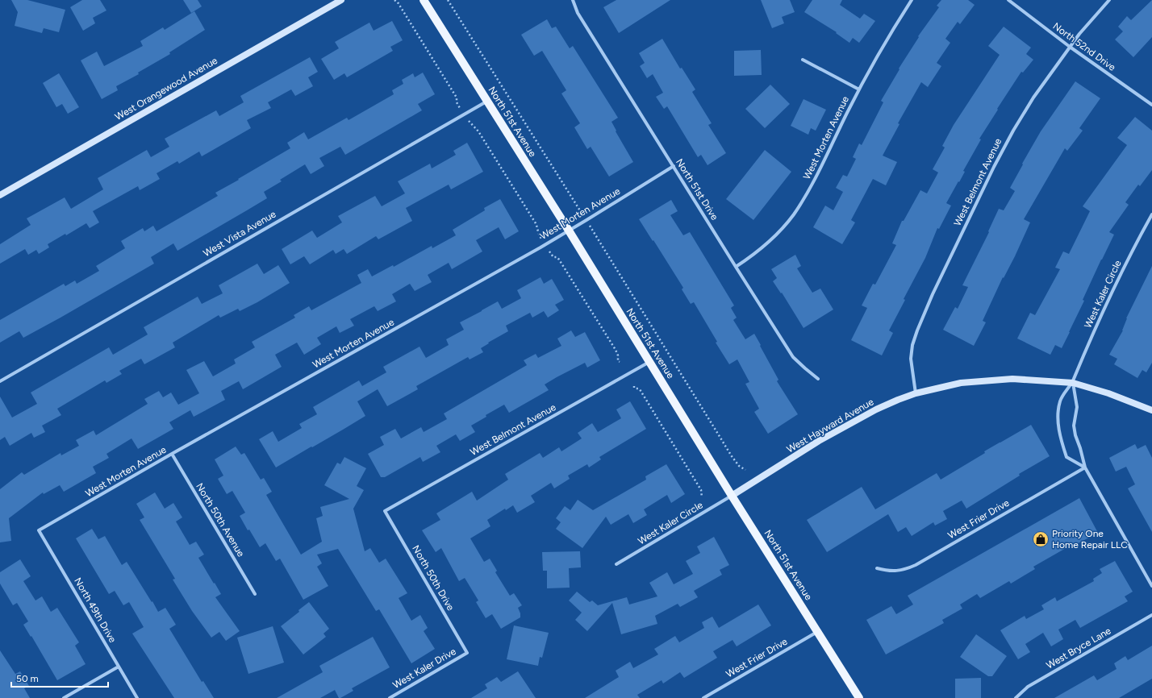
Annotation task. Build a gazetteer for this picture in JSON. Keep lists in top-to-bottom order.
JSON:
{
  "streets": {
    "main road": ["North 51st Avenue"],
    "street": [
      "North 52nd Drive",
      "West Orangewood Avenue",
      "West Morten Avenue",
      "West Belmont Avenue",
      "North 51st Drive",
      "West Vista Avenue",
      "West Kaler Circle",
      "West Hayward Avenue",
      "West Frier Drive",
      "North 50th Avenue",
      "North 50th Drive",
      "North 49th Drive",
      "West Bryce Lane",
      "West Kaler Drive"
    ]
  },
  "crossings": [
    ["North 52nd Drive", "West Belmont Avenue"],
    ["North 51st Avenue", "West Morten Avenue"],
    ["North 51st Avenue", "West Belmont Avenue"],
    ["North 51st Avenue", "West Vista Avenue"],
    ["North 51st Avenue", "West Kaler Circle"],
    ["North 51st Avenue", "West Hayward Avenue"],
    ["North 51st Avenue", "West Frier Drive"],
    ["West Morten Avenue", "North 51st Drive"],
    ["West Morten Avenue", "North 50th Avenue"],
    ["West Morten Avenue", "North 49th Drive"],
    ["West Belmont Avenue", "West Hayward Avenue"],
    ["West Belmont Avenue", "North 50th Drive"],
    ["West Kaler Circle", "West Hayward Avenue"],
    ["West Kaler Circle", "West Frier Drive"],
    ["North 50th Drive", "West Kaler Drive"]
  ],
  "places": {
    "shop": ["Priority One Home Repair LLC"]
  },
  "scale_bar": "50 m"
}
